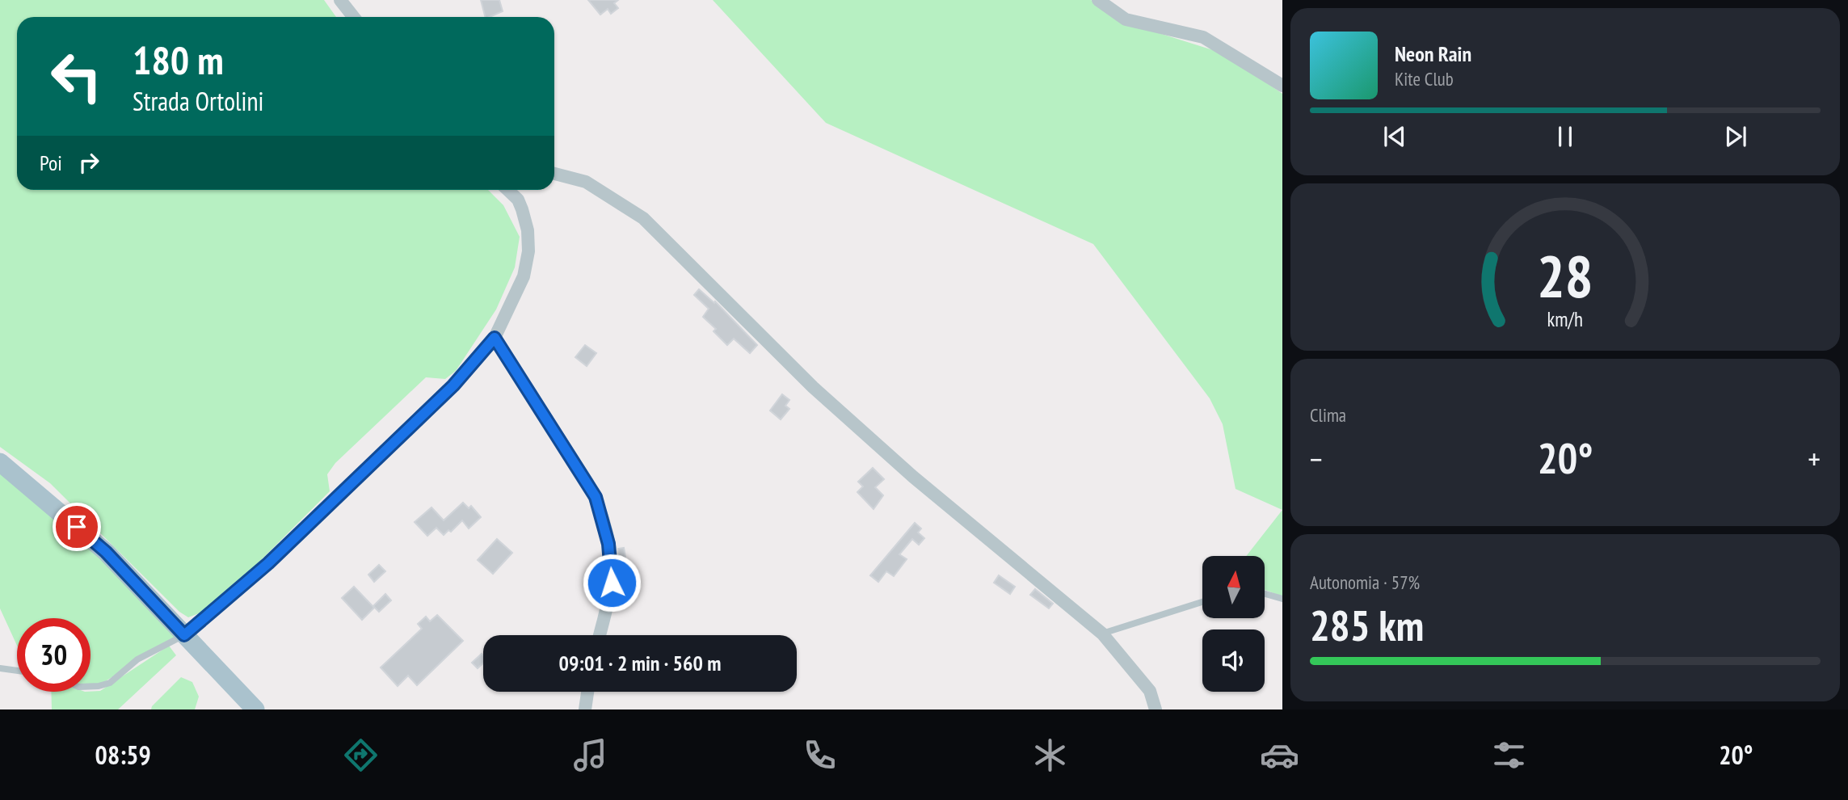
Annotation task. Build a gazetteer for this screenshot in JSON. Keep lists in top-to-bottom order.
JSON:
{
  "north": "top",
  "page": {
    "turn": ["180 m", "Strada Ortolini"],
    "song": ["Neon Rain", "Kite Club"],
    "then": "Poi",
    "tile": [
      "Clima",
      ["Autonomia · 57%", "285 km"]
    ],
    "heat": ["−", "20°", "+"],
    "limit": "30",
    "trip": "09:01 · 2 min · 560 m",
    "tabs": ["08:59", "20°"],
    "gauge": ["28", "km/h"]
  }
}
